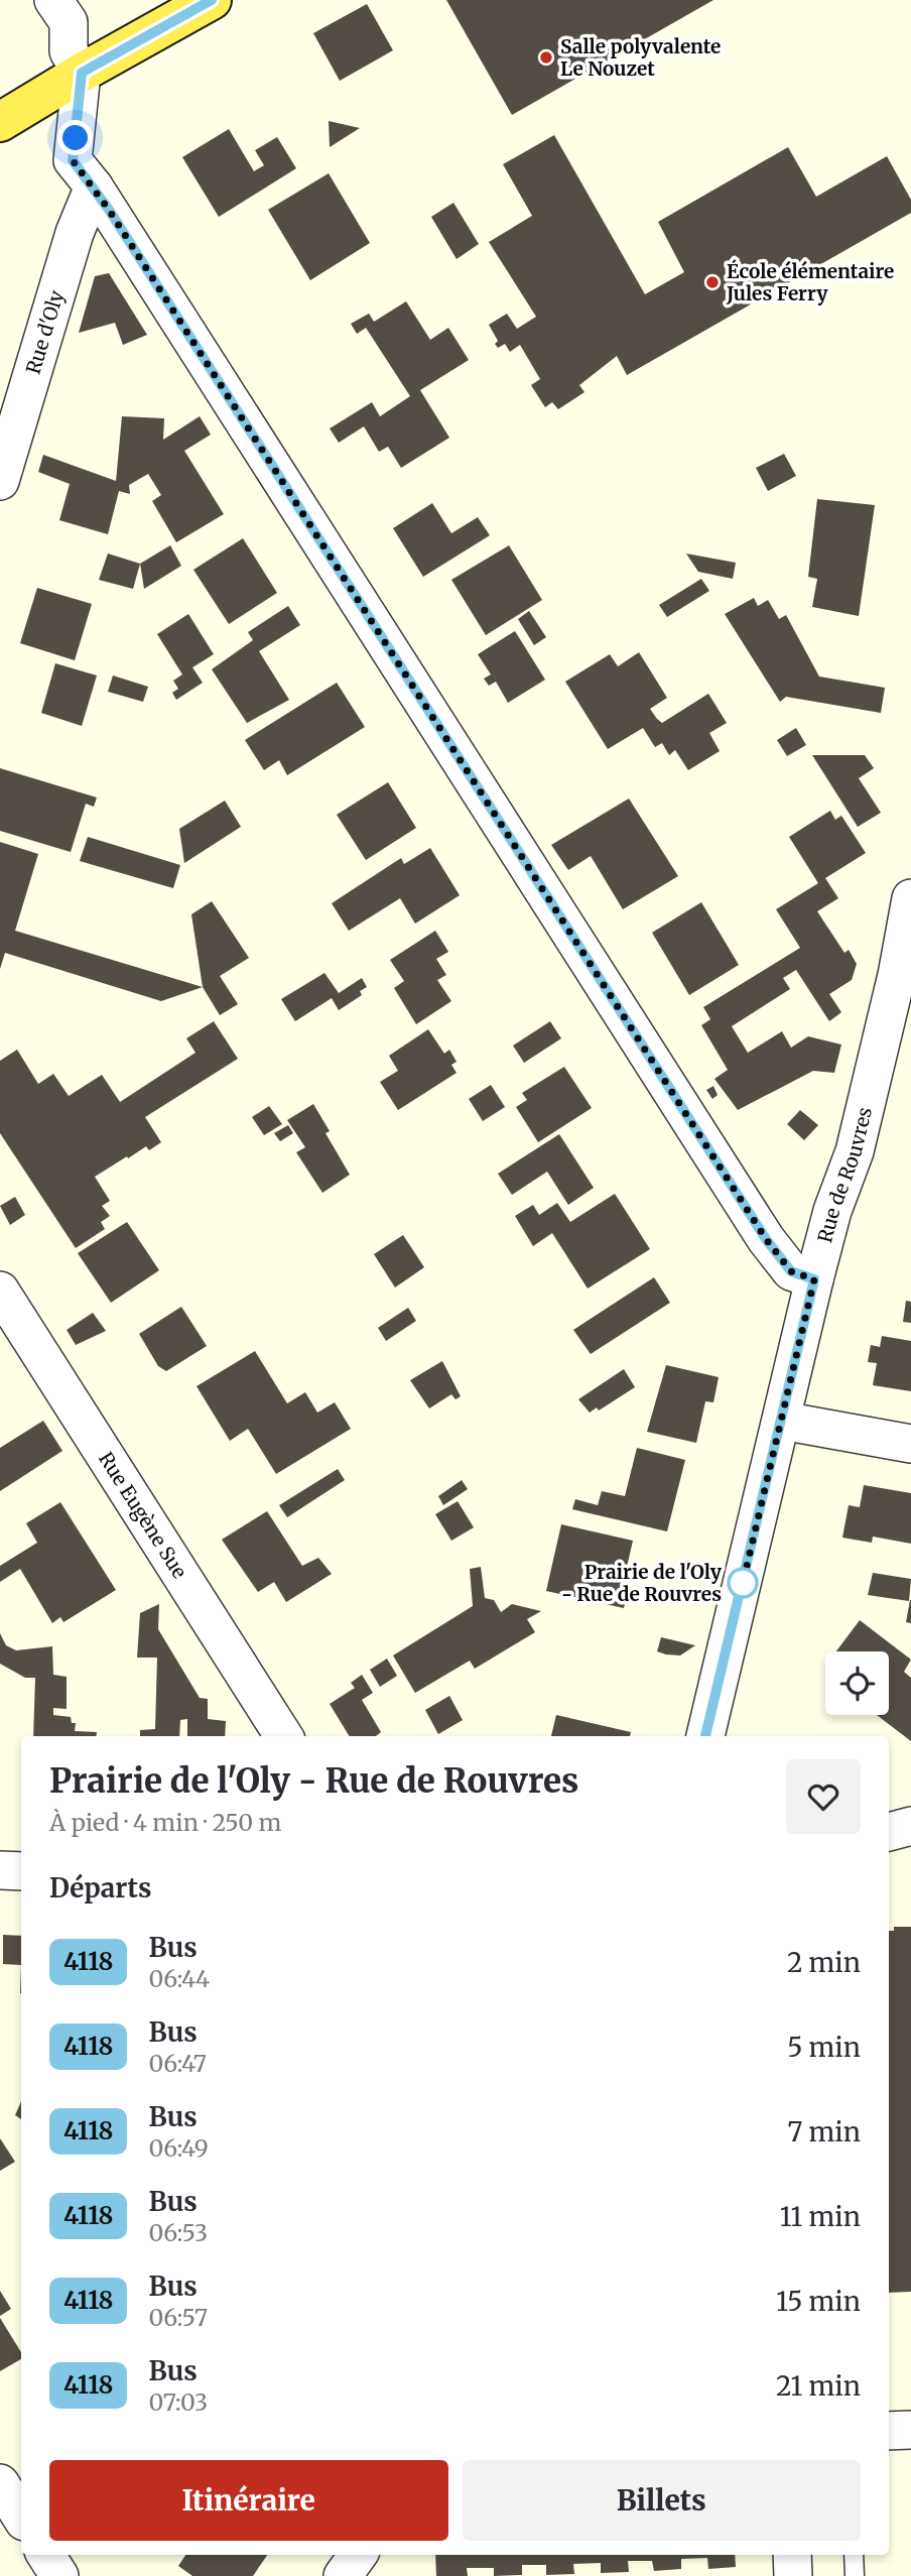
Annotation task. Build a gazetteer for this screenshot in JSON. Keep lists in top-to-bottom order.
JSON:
{
  "streets": {
    "street": ["Rue d'Oly", "Rue de Rouvres", "Rue Eugène Sue"]
  },
  "places": ["Salle polyvalente Le Nouzet", "École élémentaire Jules Ferry", "Prairie de l'Oly - Rue de Rouvres"],
  "lines": ["bus line 4118"],
  "page": {
    "heading": [
      ["Prairie de l'Oly - Rue de Rouvres", "À pied · 4 min · 250 m"],
      "Départs"
    ],
    "list": [
      {
        "mark": "4118",
        "name": "Bus",
        "note": "06:44",
        "value": "2 min"
      },
      {
        "mark": "4118",
        "name": "Bus",
        "note": "06:47",
        "value": "5 min"
      },
      {
        "mark": "4118",
        "name": "Bus",
        "note": "06:49",
        "value": "7 min"
      },
      {
        "mark": "4118",
        "name": "Bus",
        "note": "06:53",
        "value": "11 min"
      },
      {
        "mark": "4118",
        "name": "Bus",
        "note": "06:57",
        "value": "15 min"
      },
      {
        "mark": "4118",
        "name": "Bus",
        "note": "07:03",
        "value": "21 min"
      }
    ],
    "buttons": ["Itinéraire", "Billets"]
  }
}
